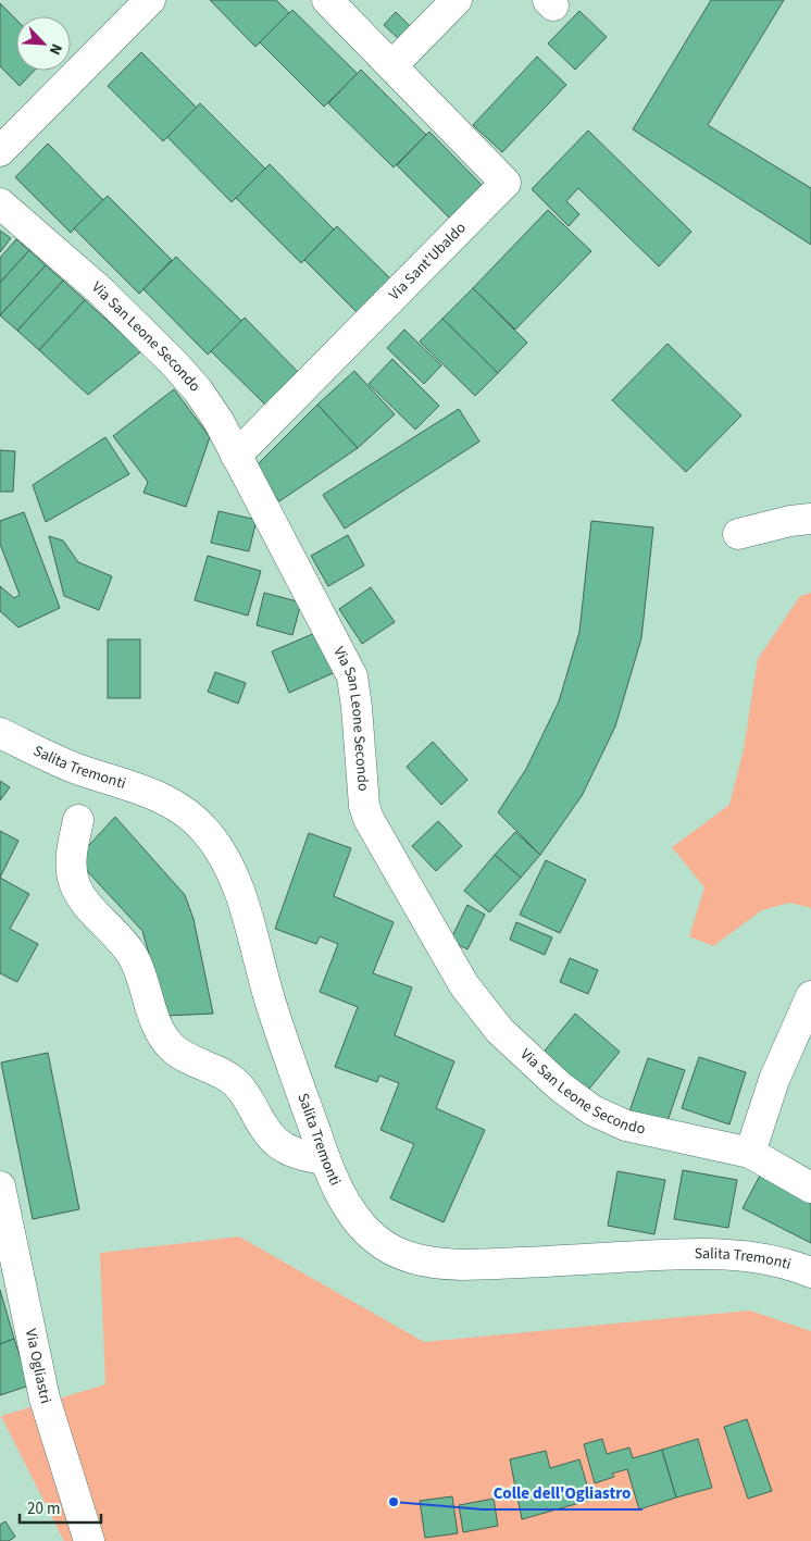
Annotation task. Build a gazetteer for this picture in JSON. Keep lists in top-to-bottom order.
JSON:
{
  "streets": {
    "street": [
      "Via Sant'Ubaldo",
      "Via San Leone Secondo",
      "Salita Tremonti",
      "Via Ogliastri"
    ]
  },
  "crossings": [
    ["Via Sant'Ubaldo", "Via San Leone Secondo"]
  ],
  "places": ["Colle dell'Ogliastro"],
  "scale_bar": "20 m",
  "north": "bottom right"
}
